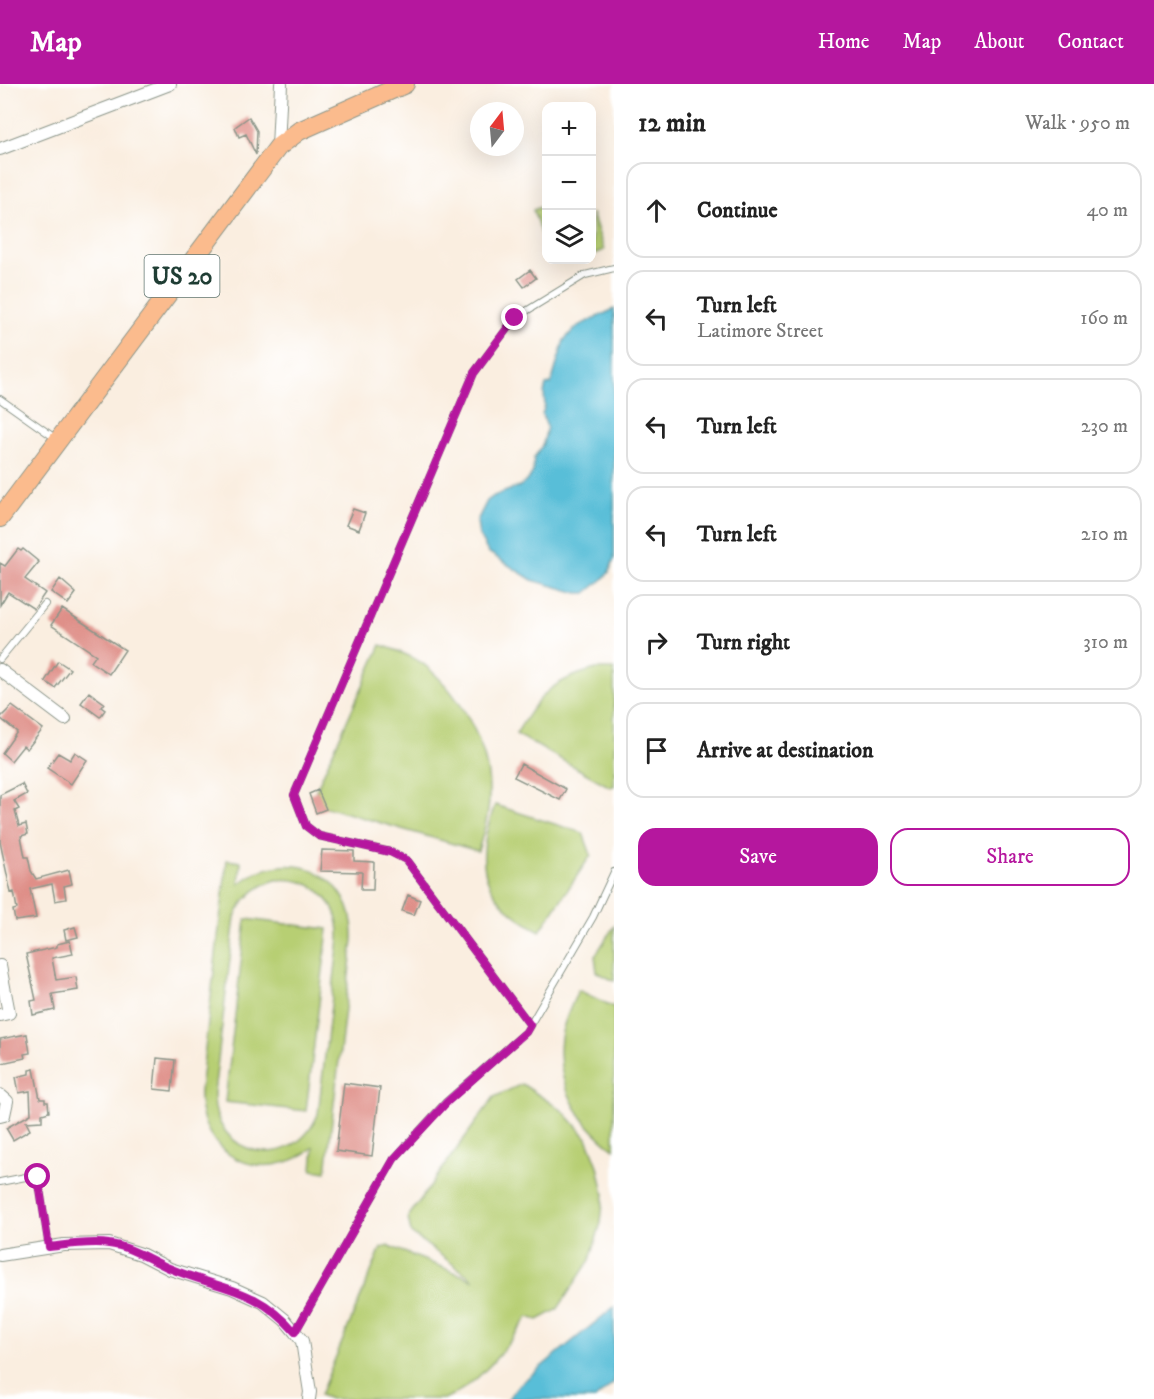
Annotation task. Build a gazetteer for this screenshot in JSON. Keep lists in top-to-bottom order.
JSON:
{
  "streets": {
    "main road": ["US 20"]
  },
  "north": "top",
  "page": {
    "header": "Map",
    "nav": [
      "Home",
      "Map",
      "About",
      "Contact"
    ],
    "heading": ["12 min", "Walk · 950 m"],
    "map_buttons": ["+", "−"],
    "list": [
      ["Continue", "40 m"],
      ["Turn left", "Latimore Street", "160 m"],
      ["Turn left", "230 m"],
      ["Turn left", "210 m"],
      ["Turn right", "310 m"],
      "Arrive at destination"
    ],
    "buttons": ["Save", "Share"]
  }
}
